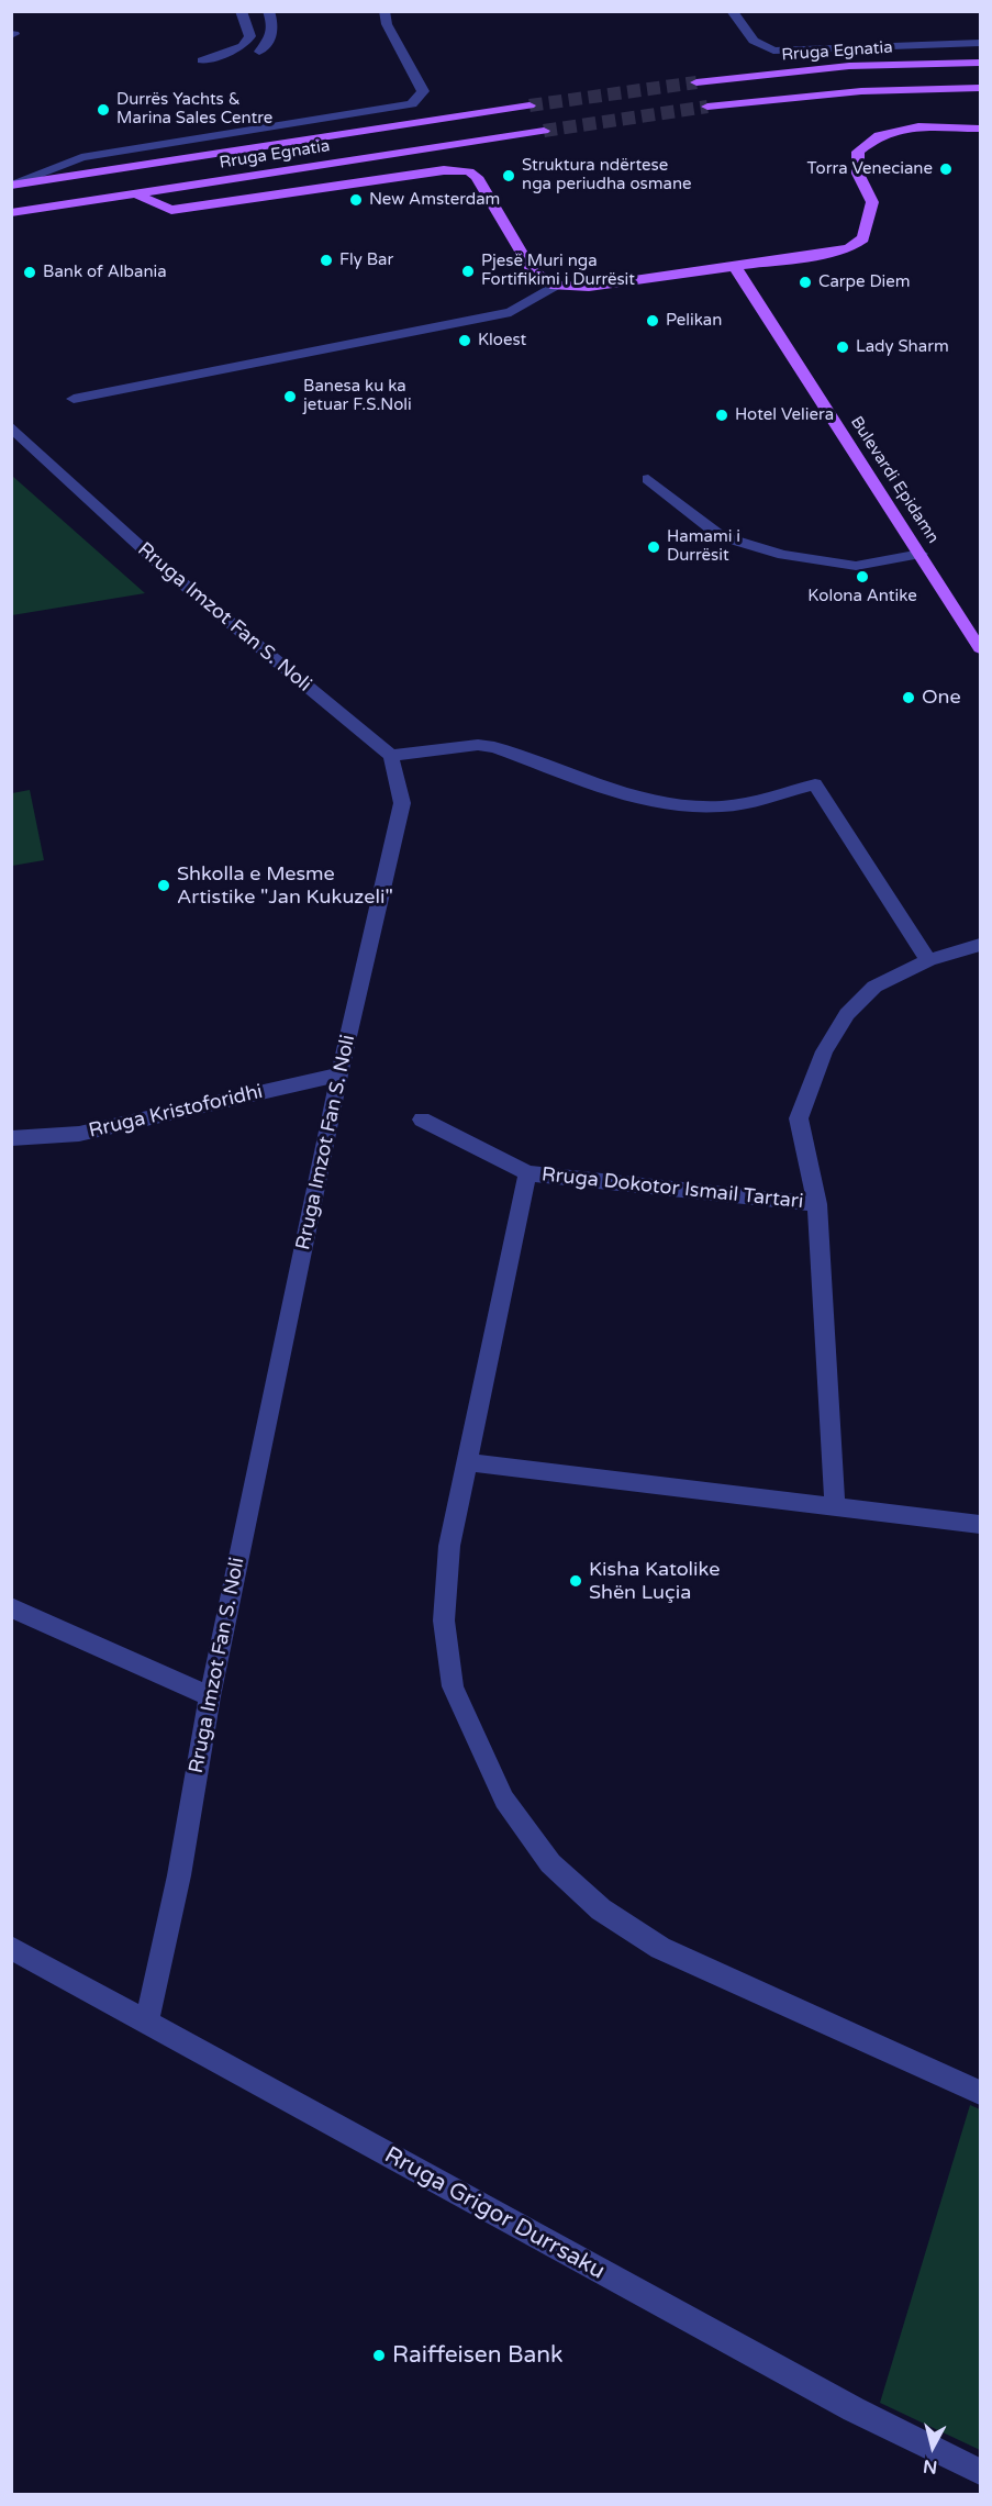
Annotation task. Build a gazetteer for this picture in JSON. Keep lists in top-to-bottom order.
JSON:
{
  "streets": {
    "main road": ["Rruga Egnatia", "Bulevardi Epidamn"],
    "street": [
      "Rruga Imzot Fan S. Noli",
      "Rruga Kristoforidhi",
      "Rruga Dokotor Ismail Tartari",
      "Rruga Grigor Durrsaku"
    ]
  },
  "crossings": [
    ["Rruga Imzot Fan S. Noli", "Rruga Kristoforidhi"],
    ["Rruga Imzot Fan S. Noli", "Rruga Grigor Durrsaku"]
  ],
  "places": [
    "Durrës Yachts & Marina Sales Centre",
    "Torra Veneciane",
    "Struktura ndërtese nga periudha osmane",
    "New Amsterdam",
    "Fly Bar",
    "Pjesë Muri nga Fortifikimi i Durrësit",
    "Bank of Albania",
    "Carpe Diem",
    "Pelikan",
    "Kloest",
    "Lady Sharm",
    "Banesa ku ka jetuar F.S.Noli",
    "Hotel Veliera",
    "Hamami i Durrësit",
    "Kolona Antike",
    "One",
    "Shkolla e Mesme Artistike \"Jan Kukuzeli\"",
    "Kisha Katolike Shën Luçia",
    "Raiffeisen Bank"
  ],
  "north": "bottom"
}
